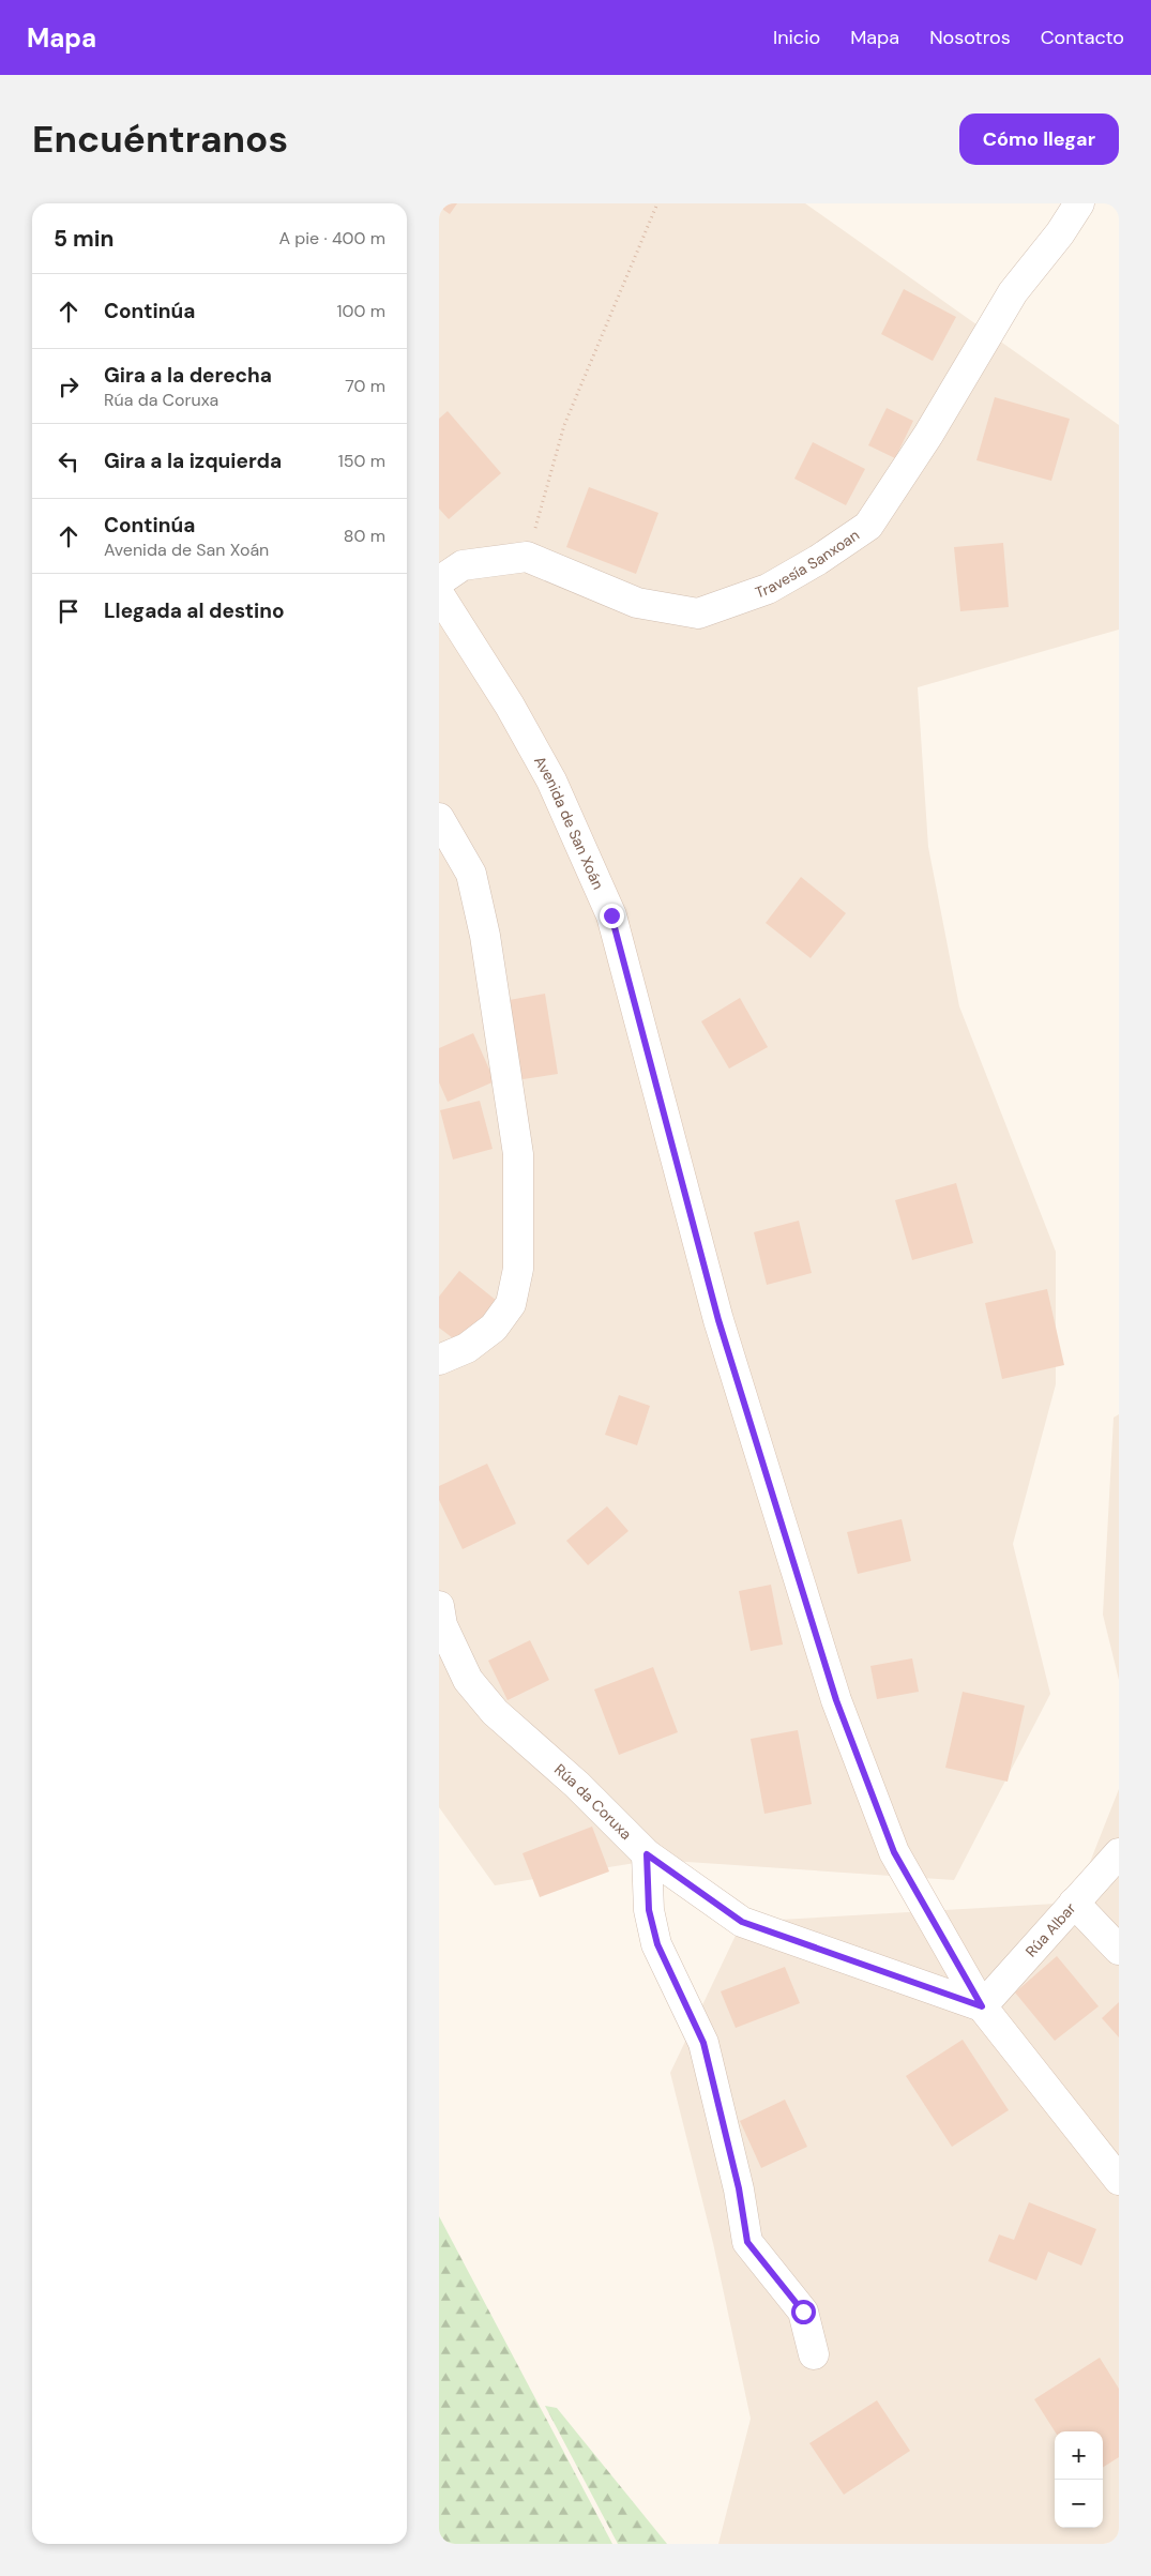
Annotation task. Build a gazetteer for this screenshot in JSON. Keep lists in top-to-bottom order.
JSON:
{
  "streets": {
    "street": [
      "Travesía Sanxoan",
      "Avenida de San Xoán",
      "Rúa da Coruxa",
      "Rúa Albar"
    ]
  },
  "crossings": [
    ["Avenida de San Xoán", "Rúa da Coruxa"],
    ["Avenida de San Xoán", "Rúa Albar"],
    ["Rúa da Coruxa", "Rúa Albar"]
  ],
  "page": {
    "header": "Mapa",
    "nav": [
      "Inicio",
      "Mapa",
      "Nosotros",
      "Contacto"
    ],
    "buttons": "Cómo llegar",
    "title": "Encuéntranos",
    "heading": ["5 min", "A pie · 400 m"],
    "list": [
      ["Continúa", "100 m"],
      ["Gira a la derecha", "Rúa da Coruxa", "70 m"],
      ["Gira a la izquierda", "150 m"],
      ["Continúa", "Avenida de San Xoán", "80 m"],
      "Llegada al destino"
    ],
    "map_buttons": ["+", "−"]
  }
}
